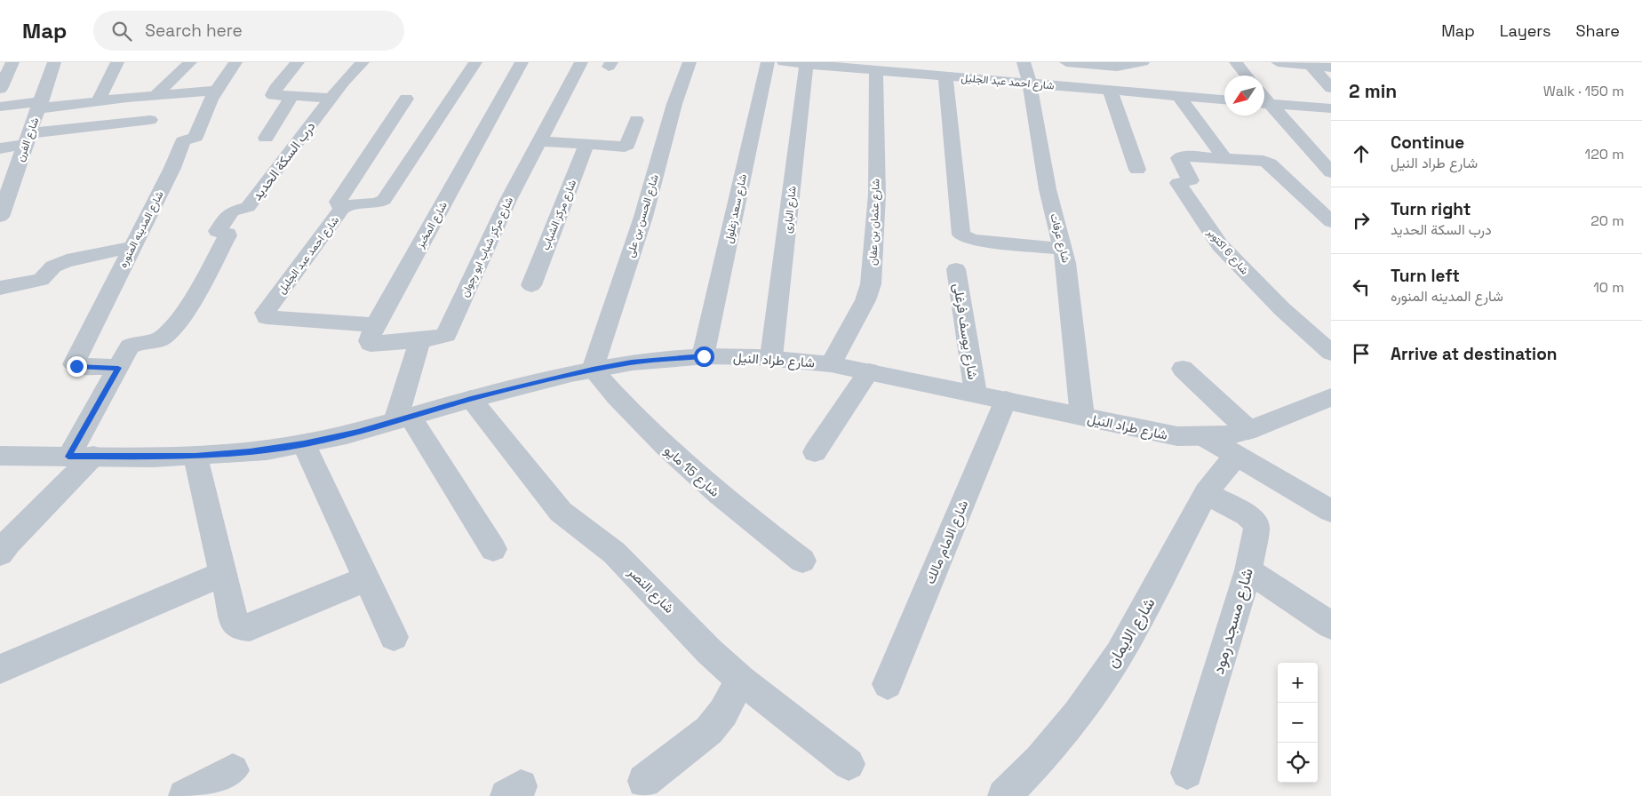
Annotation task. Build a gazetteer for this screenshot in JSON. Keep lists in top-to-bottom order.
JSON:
{
  "streets": {
    "street": [
      "شارع احمد عبد الجليل",
      "شارع الفرن",
      "درب السكة الحديد",
      "شارع سعد زغلول",
      "شارع البارى",
      "شارع مركز الشباب",
      "شارع الحسن بن على",
      "شارع عثمان بن عفان",
      "شارع المخبز",
      "شارع المدينه المنوره",
      "شارع عرفات",
      "شارع مركز شباب ابو رجوان",
      "شارع 6 اكتوبر",
      "شارع يوسف فرغلى",
      "شارع طراد النيل",
      "شارع 15 مايو",
      "شارع الامام مالك",
      "شارع النصر",
      "شارع مسجد رمود",
      "شارع الايمان"
    ]
  },
  "crossings": [
    ["شارع احمد عبد الجليل", "شارع البارى"],
    ["شارع احمد عبد الجليل", "شارع عثمان بن عفان"],
    ["شارع احمد عبد الجليل", "شارع المخبز"],
    ["شارع احمد عبد الجليل", "شارع عرفات"],
    ["درب السكة الحديد", "شارع المدينه المنوره"],
    ["درب السكة الحديد", "شارع طراد النيل"],
    ["شارع سعد زغلول", "شارع طراد النيل"],
    ["شارع البارى", "شارع طراد النيل"],
    ["شارع الحسن بن على", "شارع طراد النيل"],
    ["شارع الحسن بن على", "شارع 15 مايو"],
    ["شارع عثمان بن عفان", "شارع طراد النيل"],
    ["شارع المخبز", "شارع مركز شباب ابو رجوان"],
    ["شارع عرفات", "شارع طراد النيل"],
    ["شارع يوسف فرغلى", "شارع طراد النيل"],
    ["شارع طراد النيل", "شارع 15 مايو"],
    ["شارع طراد النيل", "شارع الامام مالك"],
    ["شارع طراد النيل", "شارع النصر"],
    ["شارع طراد النيل", "شارع الايمان"],
    ["شارع مسجد رمود", "شارع الايمان"]
  ],
  "north": "bottom left",
  "page": {
    "header": "Map",
    "search": "Search here",
    "nav": ["Map", "Layers", "Share"],
    "heading": ["2 min", "Walk · 150 m"],
    "list": [
      ["Continue", "شارع طراد النيل", "120 m"],
      ["Turn right", "درب السكة الحديد", "20 m"],
      ["Turn left", "شارع المدينه المنوره", "10 m"],
      "Arrive at destination"
    ],
    "map_buttons": ["+", "−"]
  }
}
